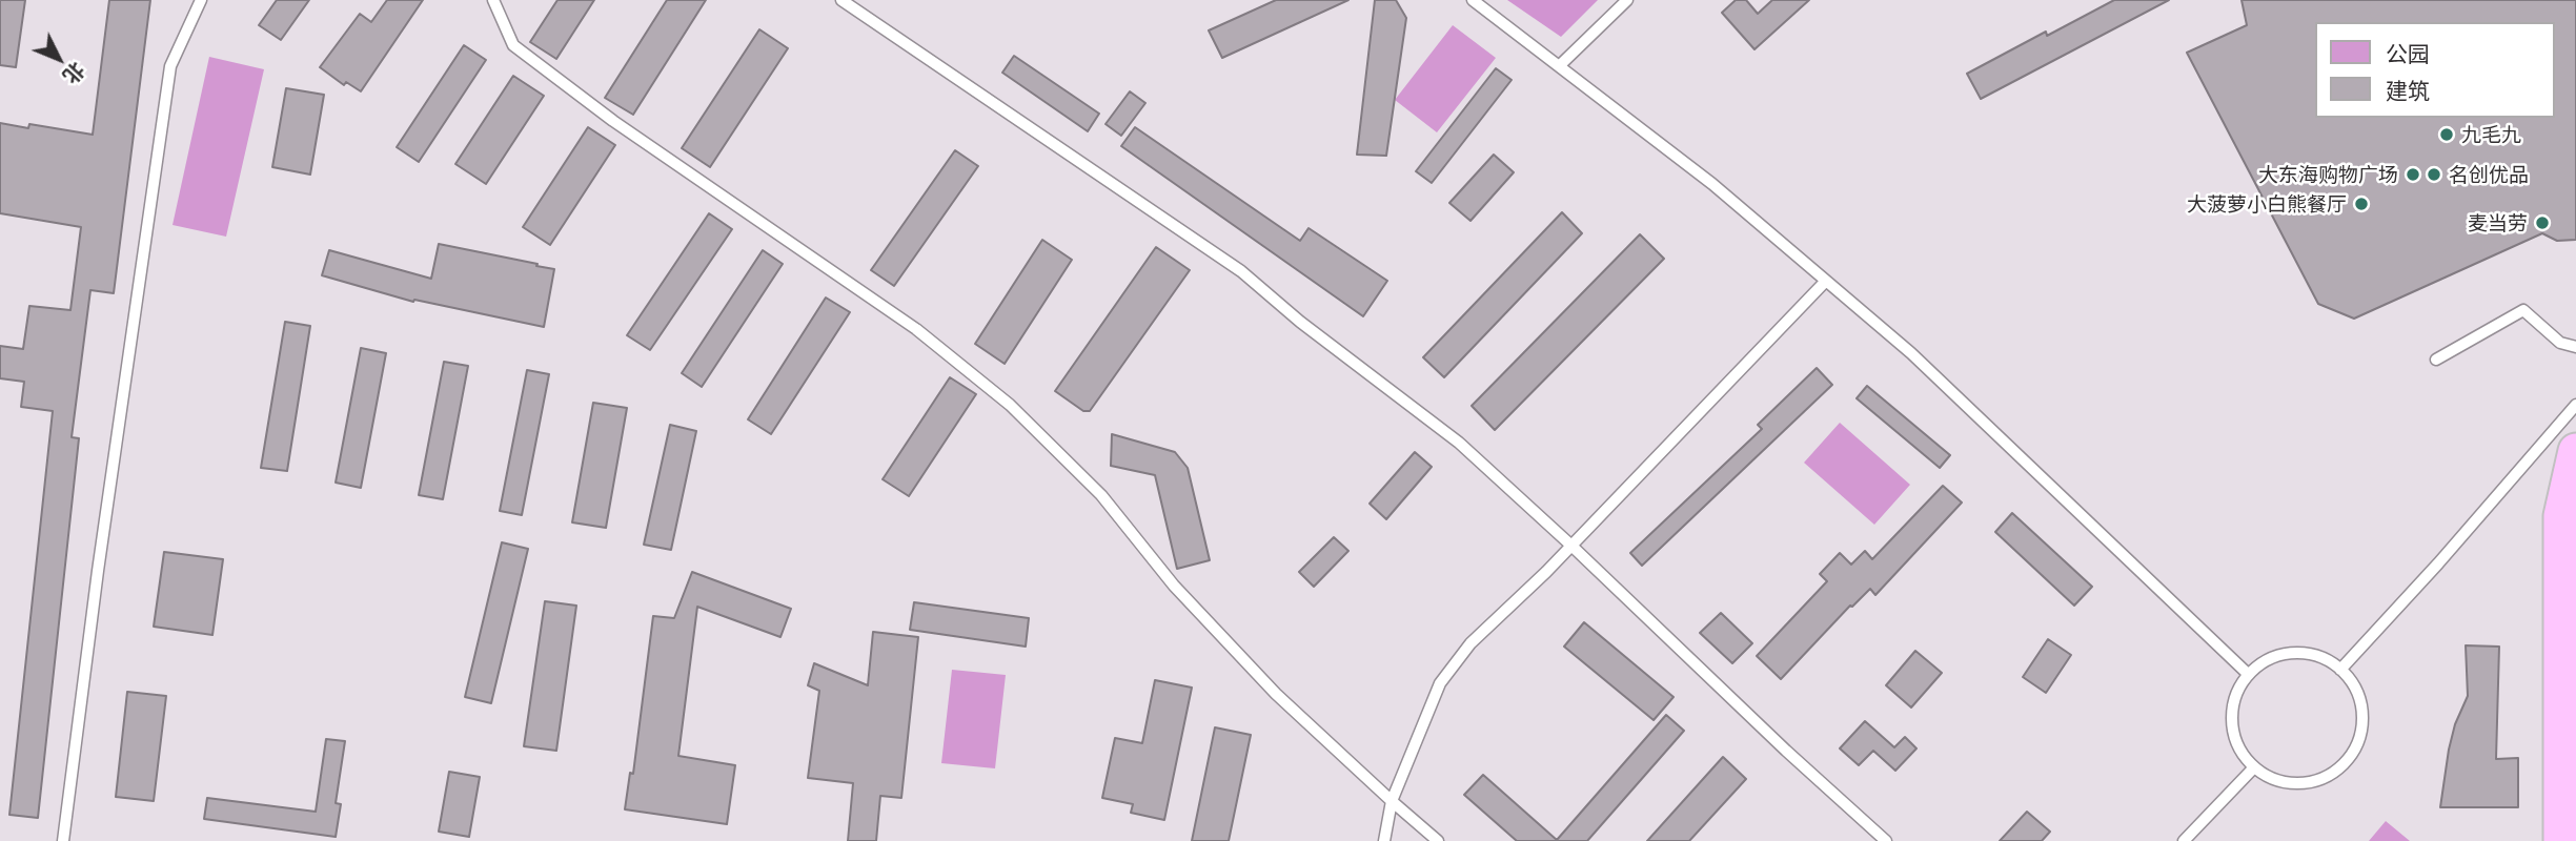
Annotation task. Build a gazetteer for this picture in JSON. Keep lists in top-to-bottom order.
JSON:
{
  "places": [
    "九毛九",
    "大东海购物广场",
    "名创优品",
    "大菠萝小白熊餐厅",
    "麦当劳"
  ],
  "legend": ["公园", "建筑"],
  "north": "bottom right"
}
